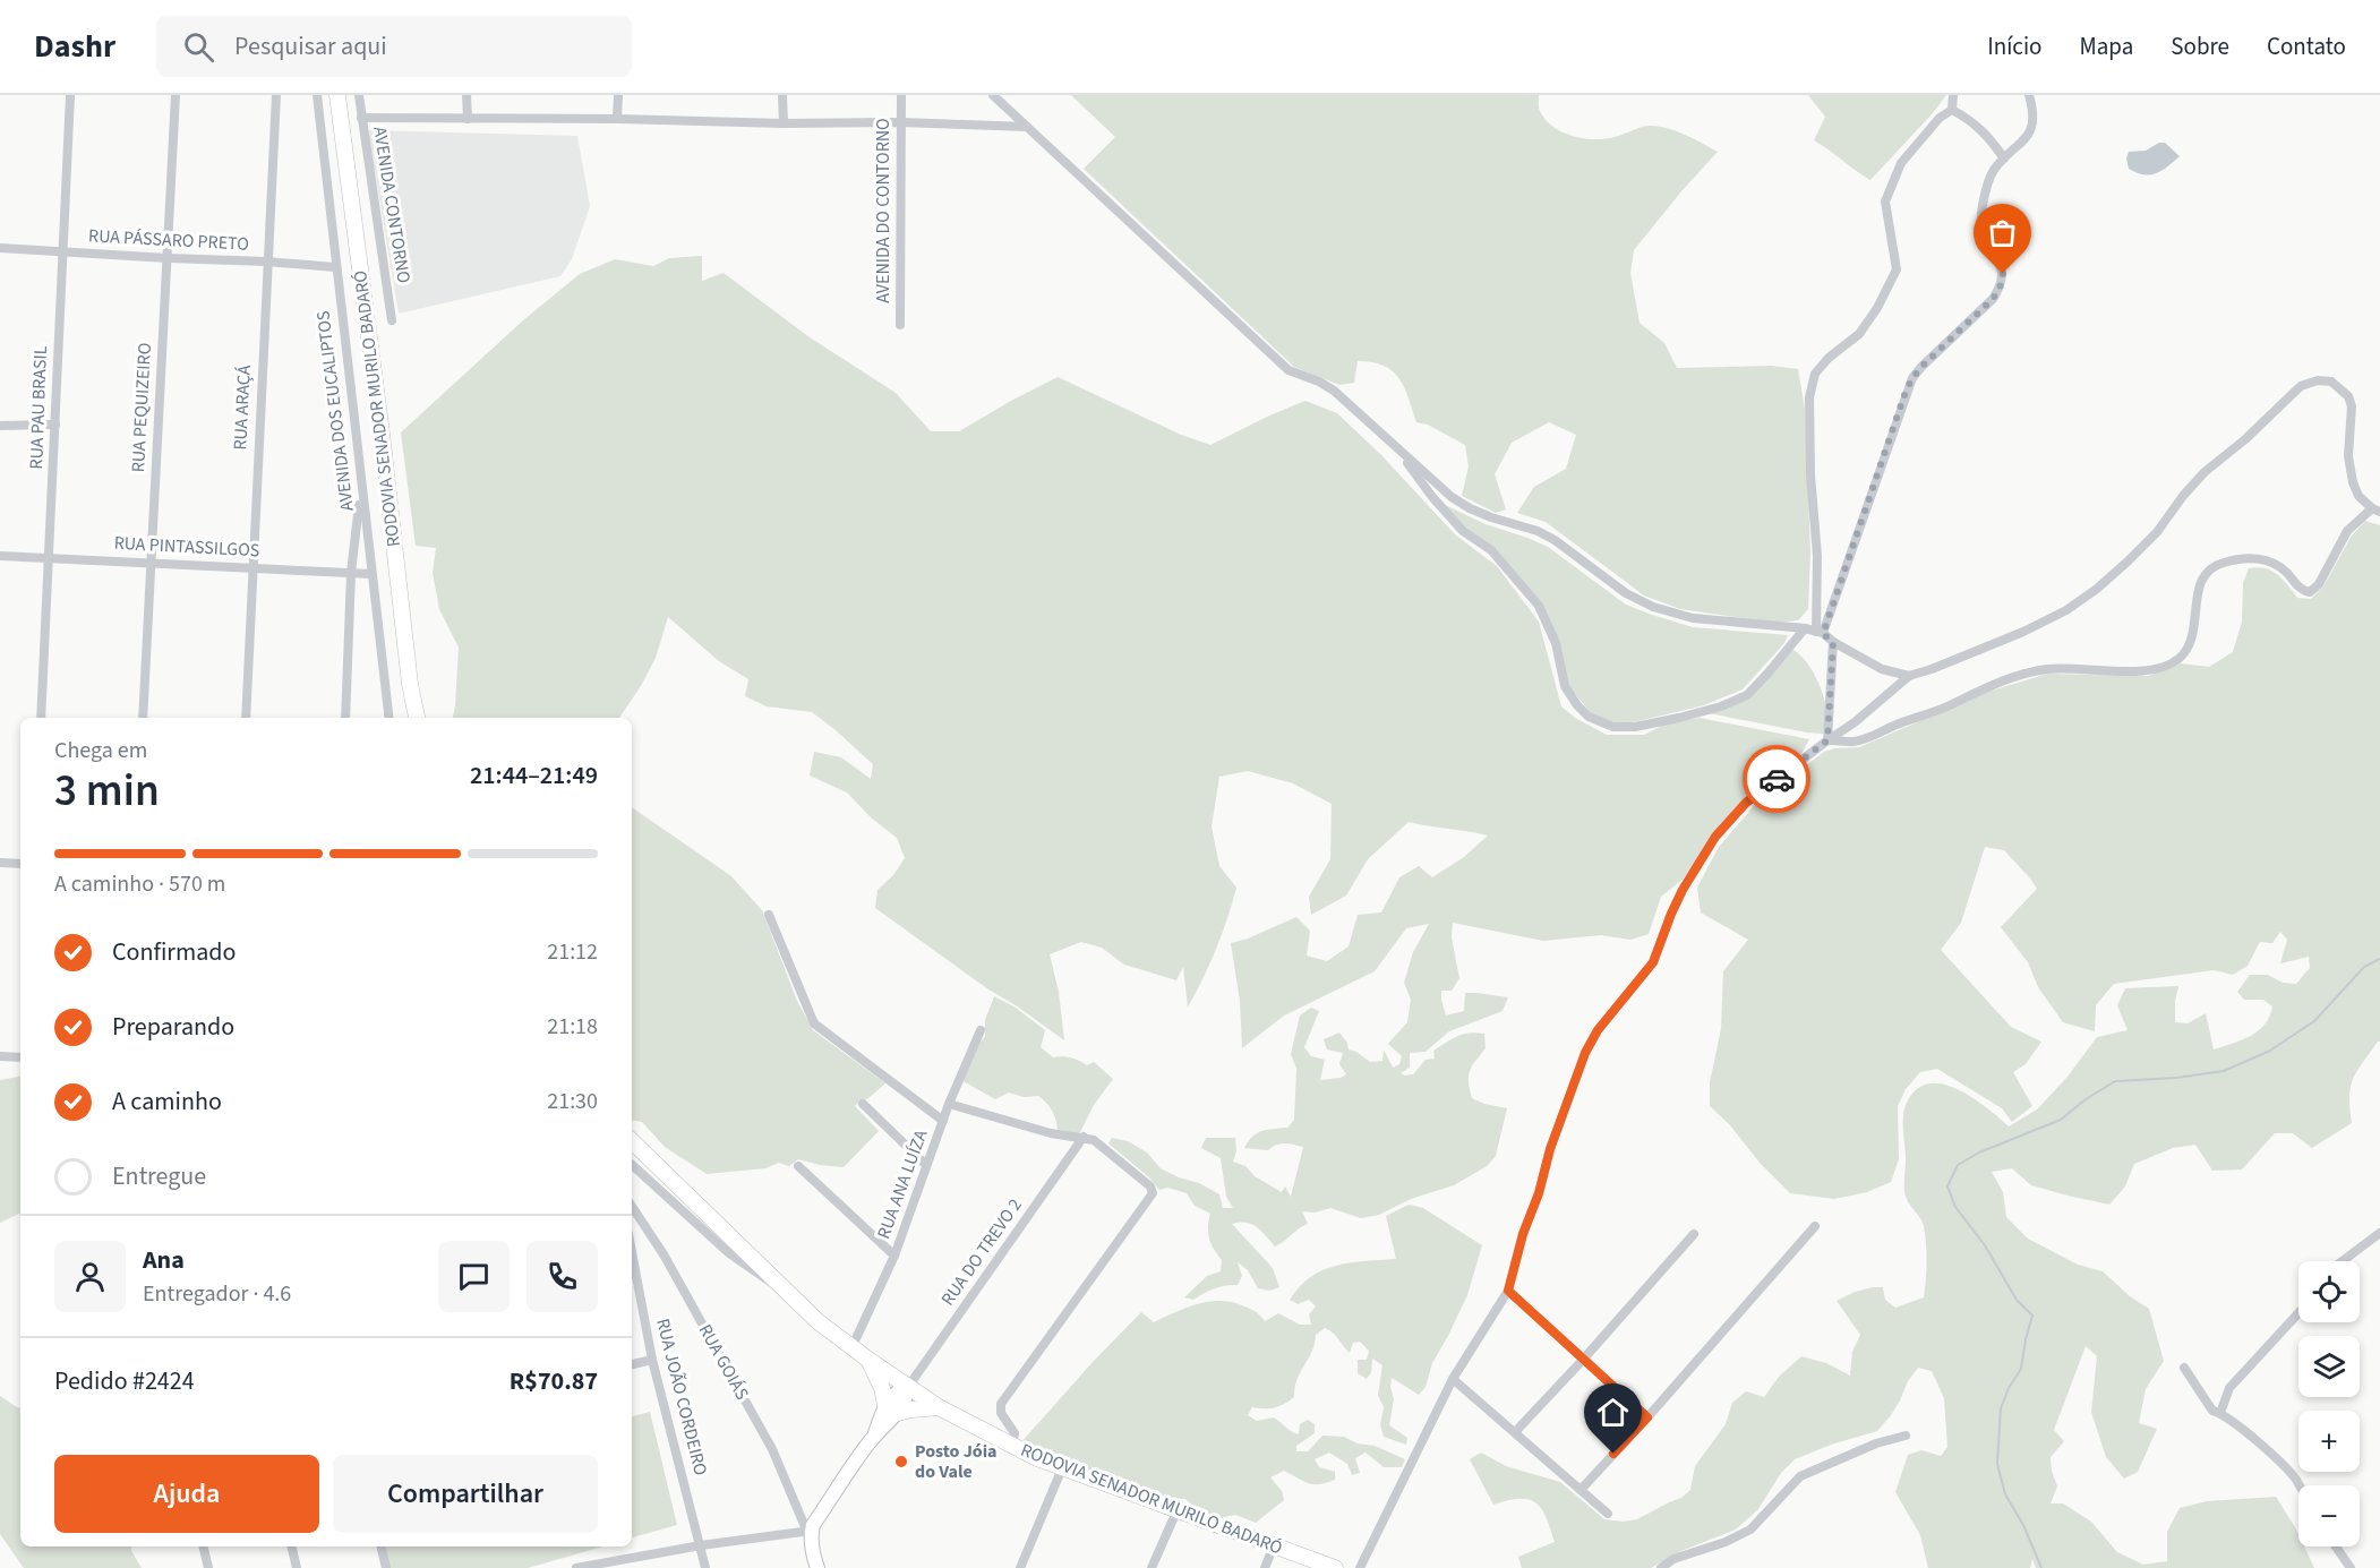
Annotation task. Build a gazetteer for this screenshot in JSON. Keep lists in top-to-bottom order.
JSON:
{
  "streets": {
    "main road": ["RODOVIA SENADOR MURILO BADARÓ"],
    "street": [
      "AVENIDA CONTORNO",
      "AVENIDA DO CONTORNO",
      "RUA PÁSSARO PRETO",
      "RUA PAU BRASIL",
      "RUA PEQUIZEIRO",
      "RUA ARAÇÁ",
      "AVENIDA DOS EUCALIPTOS",
      "RUA PINTASSILGOS",
      "RUA ANA LUÍZA",
      "RUA DO TREVO 2",
      "RUA GOIÁS",
      "RUA JOÃO CORDEIRO"
    ]
  },
  "crossings": [
    ["RUA PÁSSARO PRETO", "RUA PAU BRASIL"],
    ["RUA PÁSSARO PRETO", "RUA PEQUIZEIRO"],
    ["RUA PÁSSARO PRETO", "RUA ARAÇÁ"],
    ["RUA PÁSSARO PRETO", "AVENIDA DOS EUCALIPTOS"],
    ["RUA PAU BRASIL", "RUA PINTASSILGOS"],
    ["RUA PEQUIZEIRO", "RUA PINTASSILGOS"],
    ["RUA ARAÇÁ", "RUA PINTASSILGOS"],
    ["RODOVIA SENADOR MURILO BADARÓ", "RUA ANA LUÍZA"],
    ["RODOVIA SENADOR MURILO BADARÓ", "RUA DO TREVO 2"],
    ["AVENIDA DOS EUCALIPTOS", "RUA PINTASSILGOS"]
  ],
  "places": ["Posto Jóia do Vale"],
  "page": {
    "header": "Dashr",
    "search": "Pesquisar aqui",
    "nav": [
      "Início",
      "Mapa",
      "Sobre",
      "Contato"
    ],
    "heading": ["3 min", "Chega em", "21:44–21:49"],
    "panel": [
      "Ana",
      "Entregador · 4.6",
      "Pedido #2424",
      "R$70.87"
    ],
    "bar": "A caminho · 570 m",
    "list": [
      ["Confirmado", "21:12"],
      ["Preparando", "21:18"],
      ["A caminho", "21:30"],
      "Entregue"
    ],
    "map_buttons": ["+", "−"],
    "buttons": ["Ajuda", "Compartilhar"]
  }
}
